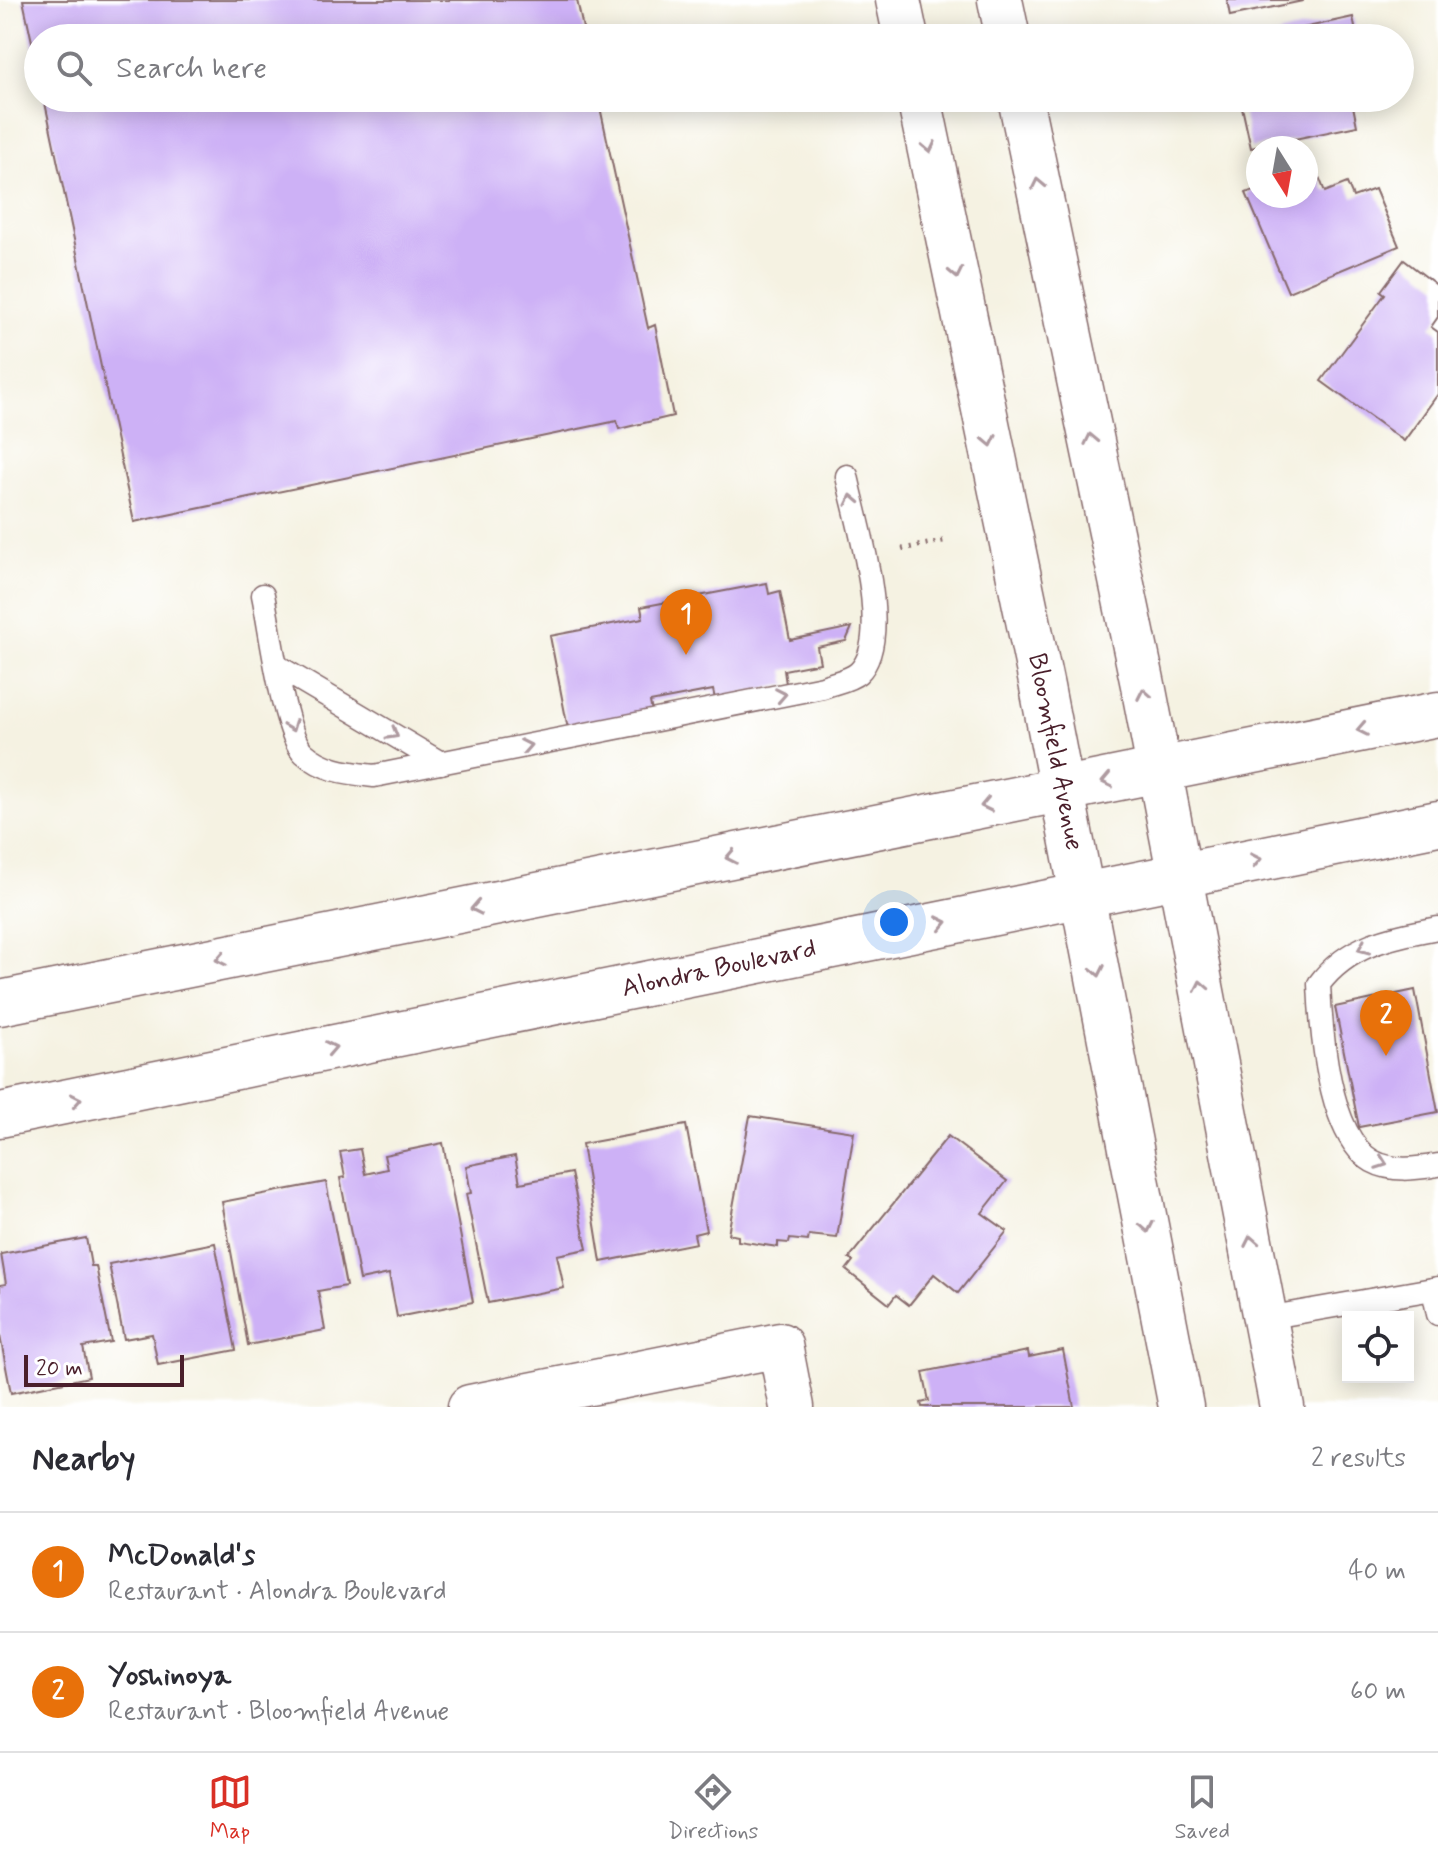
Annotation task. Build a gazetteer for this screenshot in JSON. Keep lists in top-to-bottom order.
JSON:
{
  "streets": {
    "main road": ["Bloomfield Avenue", "Alondra Boulevard"]
  },
  "crossings": [
    ["Bloomfield Avenue", "Alondra Boulevard"]
  ],
  "scale_bar": "20 m",
  "north": "bottom",
  "page": {
    "search": "Search here",
    "pins": ["1", "2"],
    "scale": "20 m",
    "heading": ["Nearby", "2 results"],
    "list": [
      {
        "mark": "1",
        "name": "McDonald's",
        "note": "Restaurant · Alondra Boulevard",
        "value": "40 m"
      },
      {
        "mark": "2",
        "name": "Yoshinoya",
        "note": "Restaurant · Bloomfield Avenue",
        "value": "60 m"
      }
    ],
    "nav": ["Map", "Directions", "Saved"]
  }
}
